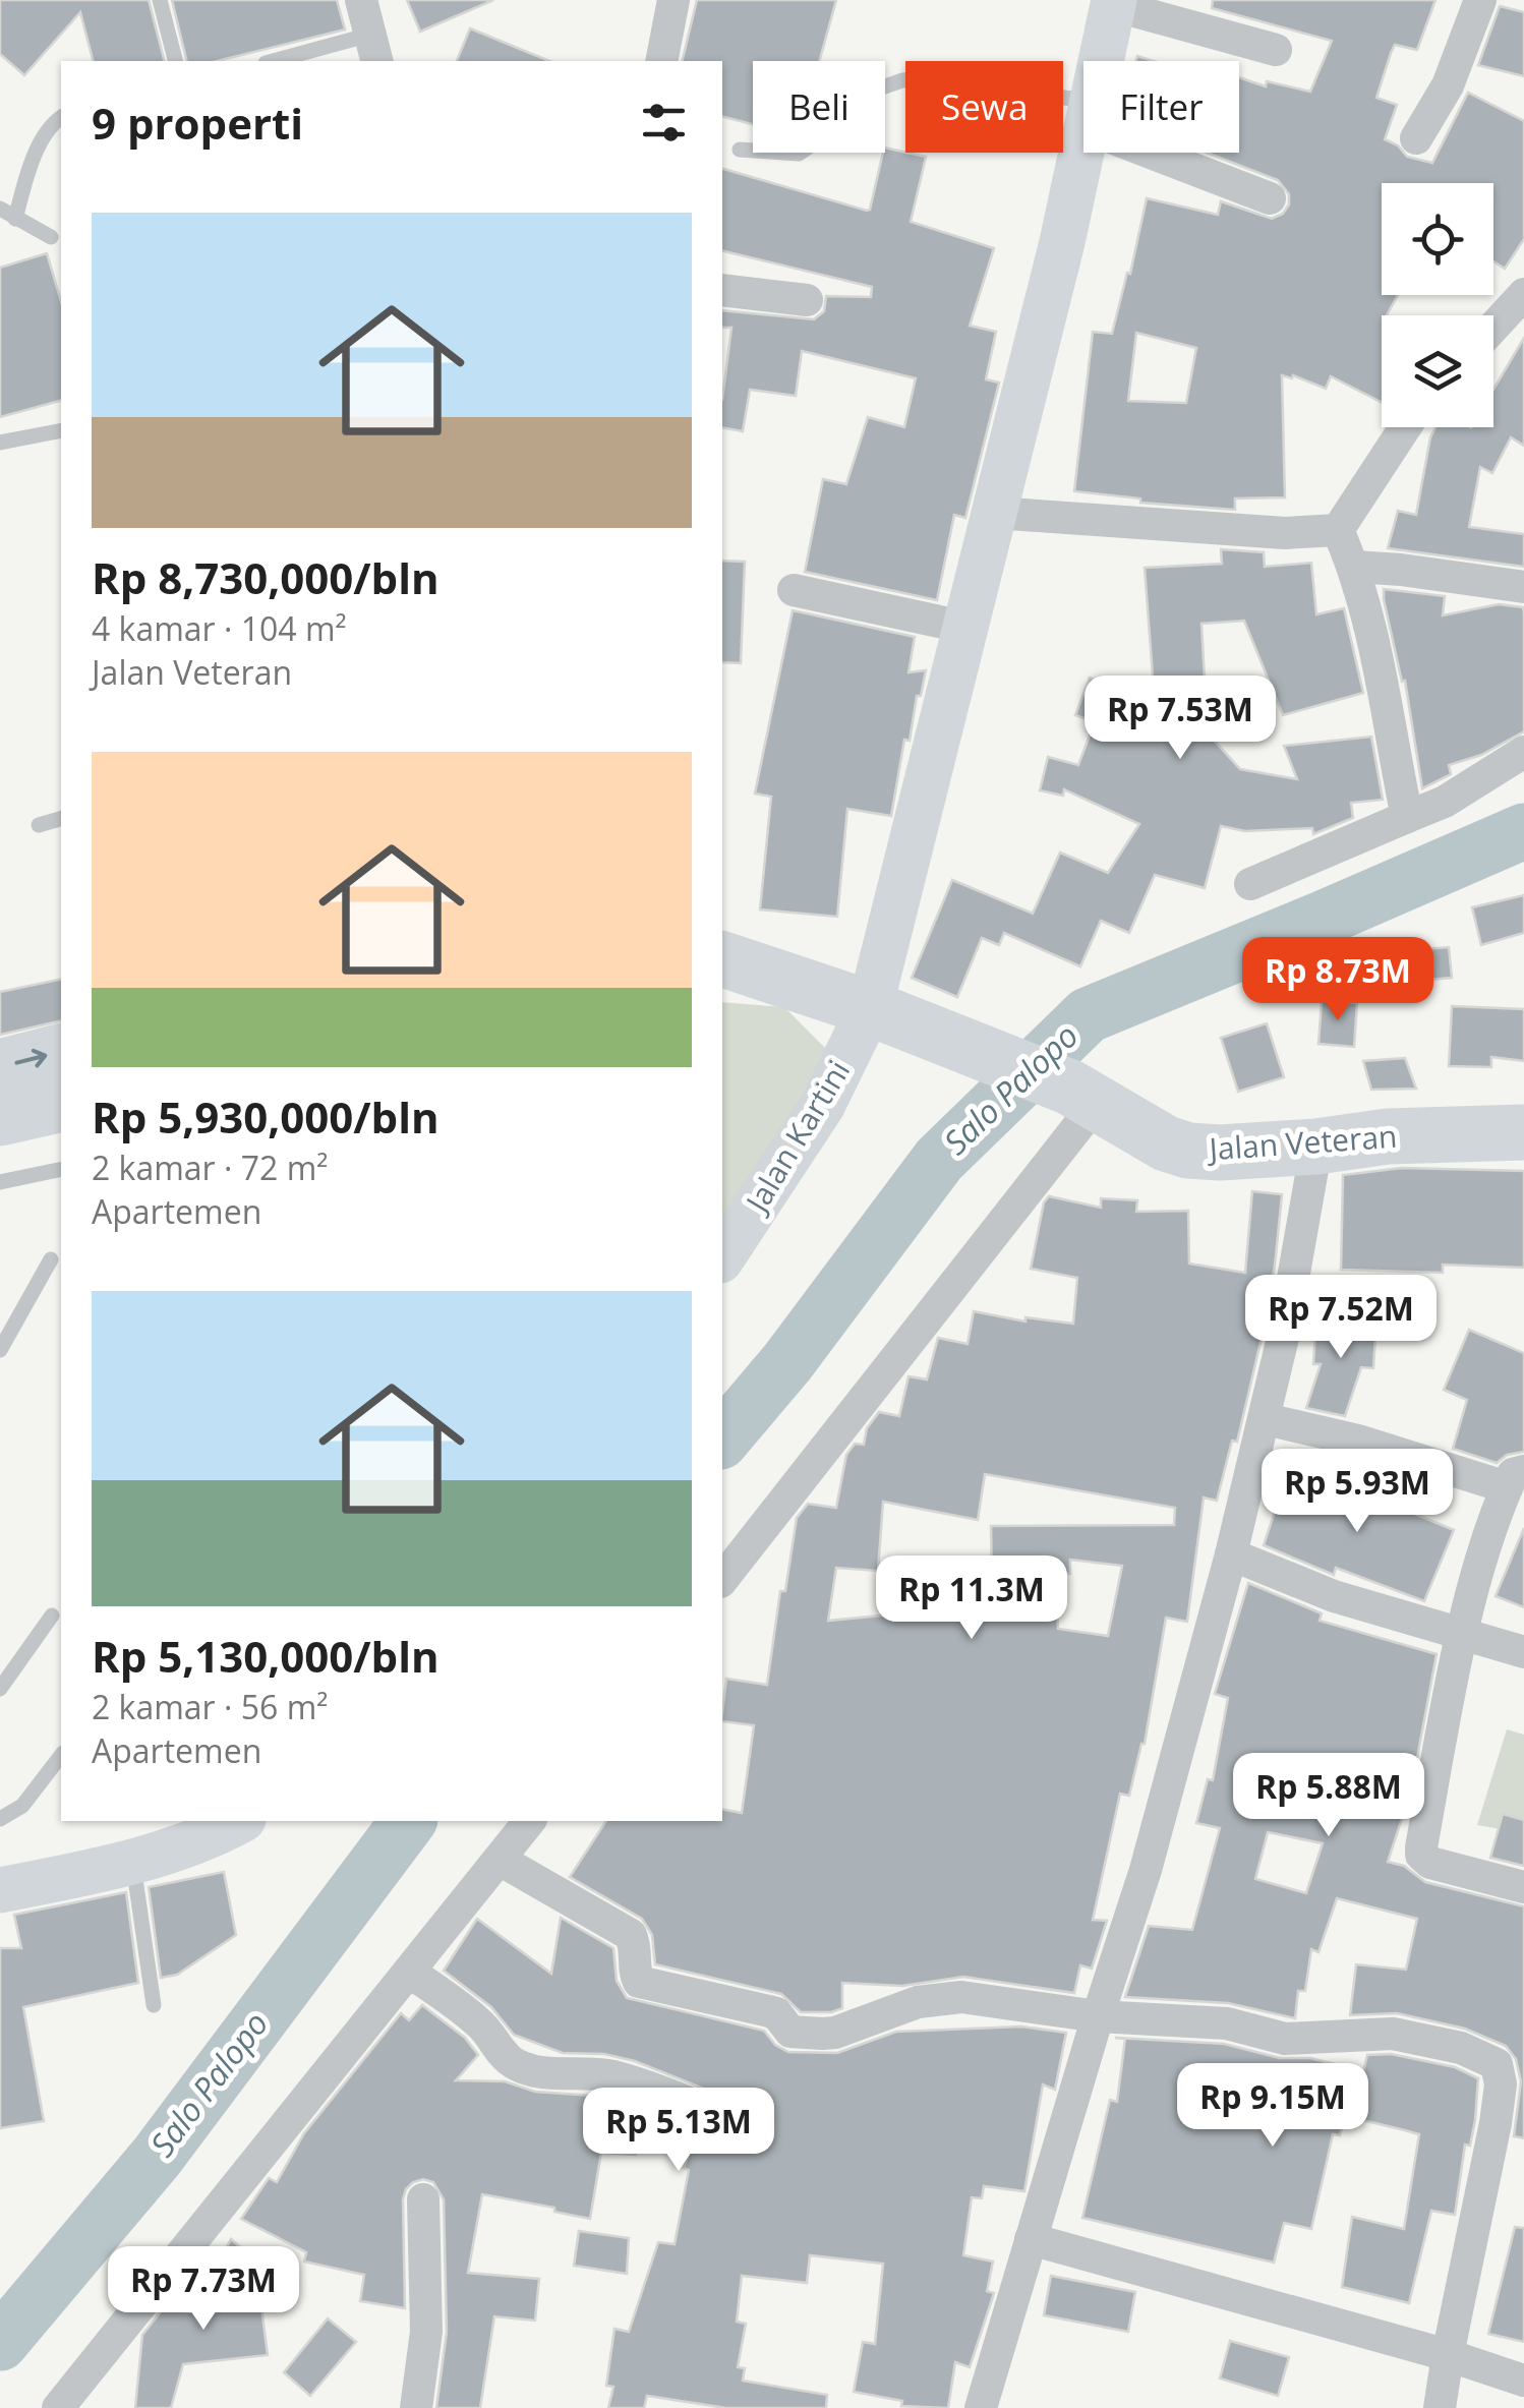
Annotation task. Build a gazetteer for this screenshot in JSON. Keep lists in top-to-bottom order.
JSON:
{
  "streets": {
    "highway": ["Jalan Veteran"],
    "street": ["Jalan Kartini"]
  },
  "crossings": [
    ["Jalan Kartini", "Jalan Veteran"]
  ],
  "water": ["Salo Palopo"],
  "page": {
    "chip": ["Beli", "Sewa", "Filter"],
    "heading": "9 properti",
    "list": [
      {
        "name": "Rp 8,730,000/bln",
        "note": "4 kamar · 104 m² · Jalan Veteran"
      },
      {
        "name": "Rp 5,930,000/bln",
        "note": "2 kamar · 72 m² · Apartemen"
      },
      {
        "name": "Rp 5,130,000/bln",
        "note": "2 kamar · 56 m² · Apartemen"
      }
    ],
    "price": [
      "Rp 7.53M",
      "Rp 8.73M",
      "Rp 7.52M",
      "Rp 5.93M",
      "Rp 11.3M",
      "Rp 5.88M",
      "Rp 9.15M",
      "Rp 5.13M",
      "Rp 7.73M"
    ]
  }
}
